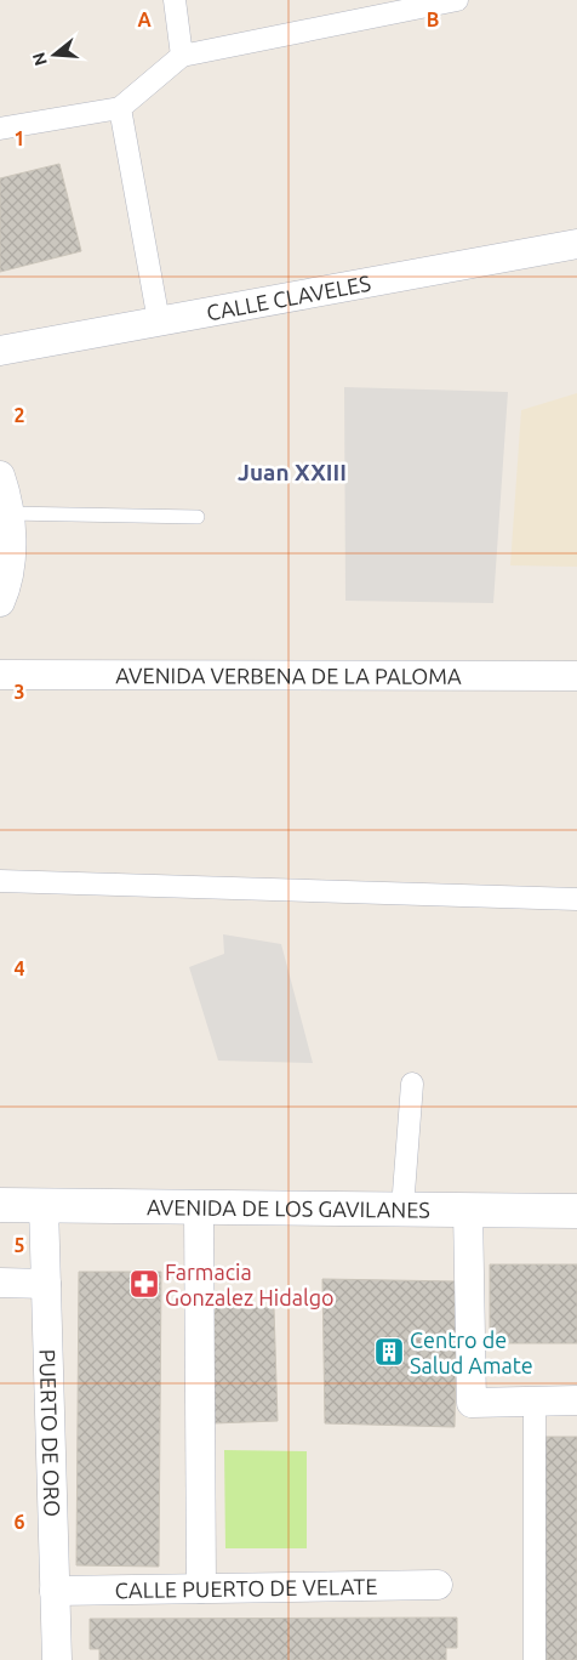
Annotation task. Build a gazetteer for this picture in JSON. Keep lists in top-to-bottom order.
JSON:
{
  "streets": {
    "street": [
      "CALLE CLAVELES",
      "AVENIDA VERBENA DE LA PALOMA",
      "AVENIDA DE LOS GAVILANES",
      "PUERTO DE ORO",
      "CALLE PUERTO DE VELATE"
    ]
  },
  "crossings": [
    ["AVENIDA DE LOS GAVILANES", "PUERTO DE ORO"],
    ["PUERTO DE ORO", "CALLE PUERTO DE VELATE"]
  ],
  "districts": ["Juan XXIII"],
  "places": {
    "pharmacy": ["Farmacia Gonzalez Hidalgo"],
    "building": ["Centro de Salud Amate"]
  },
  "north": "left",
  "grid": {
    "columns": ["A", "B"],
    "rows": [
      "1",
      "2",
      "3",
      "4",
      "5",
      "6"
    ]
  }
}
